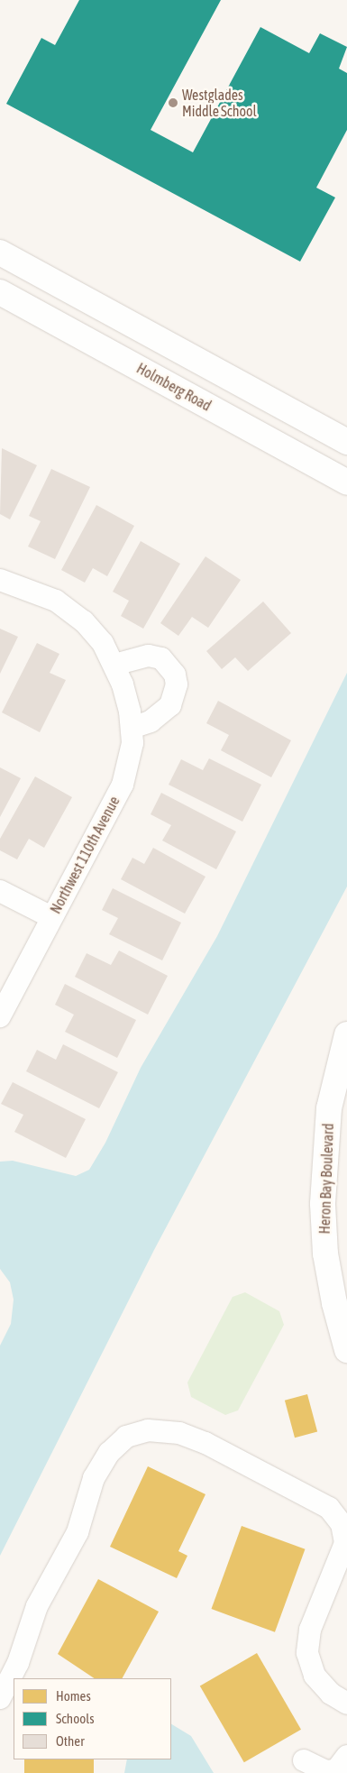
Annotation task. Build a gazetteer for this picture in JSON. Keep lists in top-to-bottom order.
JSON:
{
  "streets": {
    "street": ["Holmberg Road", "Northwest 110th Avenue", "Heron Bay Boulevard"]
  },
  "places": ["Westglades Middle School"],
  "legend": ["Homes", "Schools", "Other"]
}
